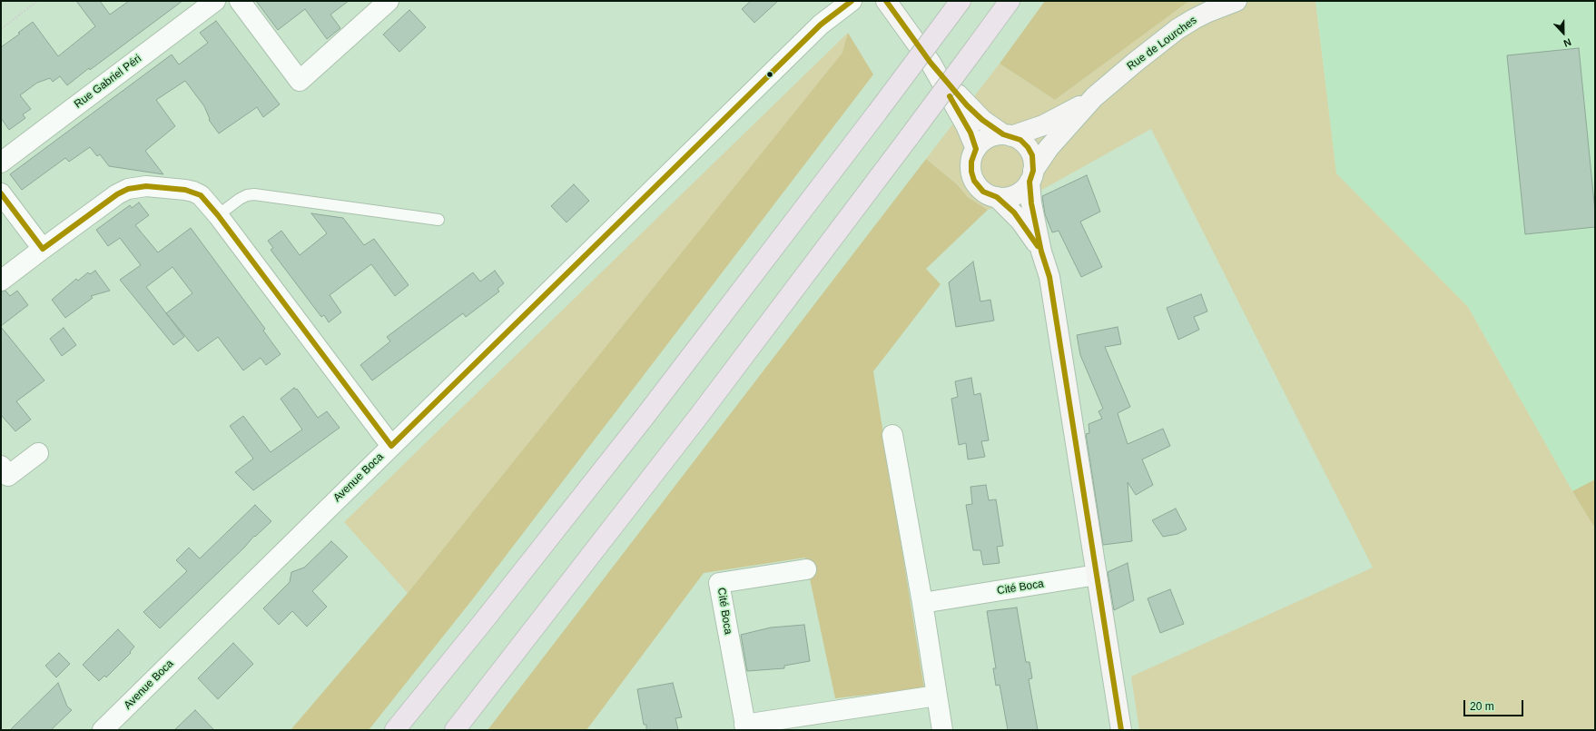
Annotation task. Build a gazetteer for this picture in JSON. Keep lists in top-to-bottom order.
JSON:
{
  "streets": {
    "street": [
      "Rue de Lourches",
      "Rue Gabriel Péri",
      "Avenue Boca",
      "Cité Boca"
    ]
  },
  "scale_bar": "20 m",
  "north": "bottom"
}
